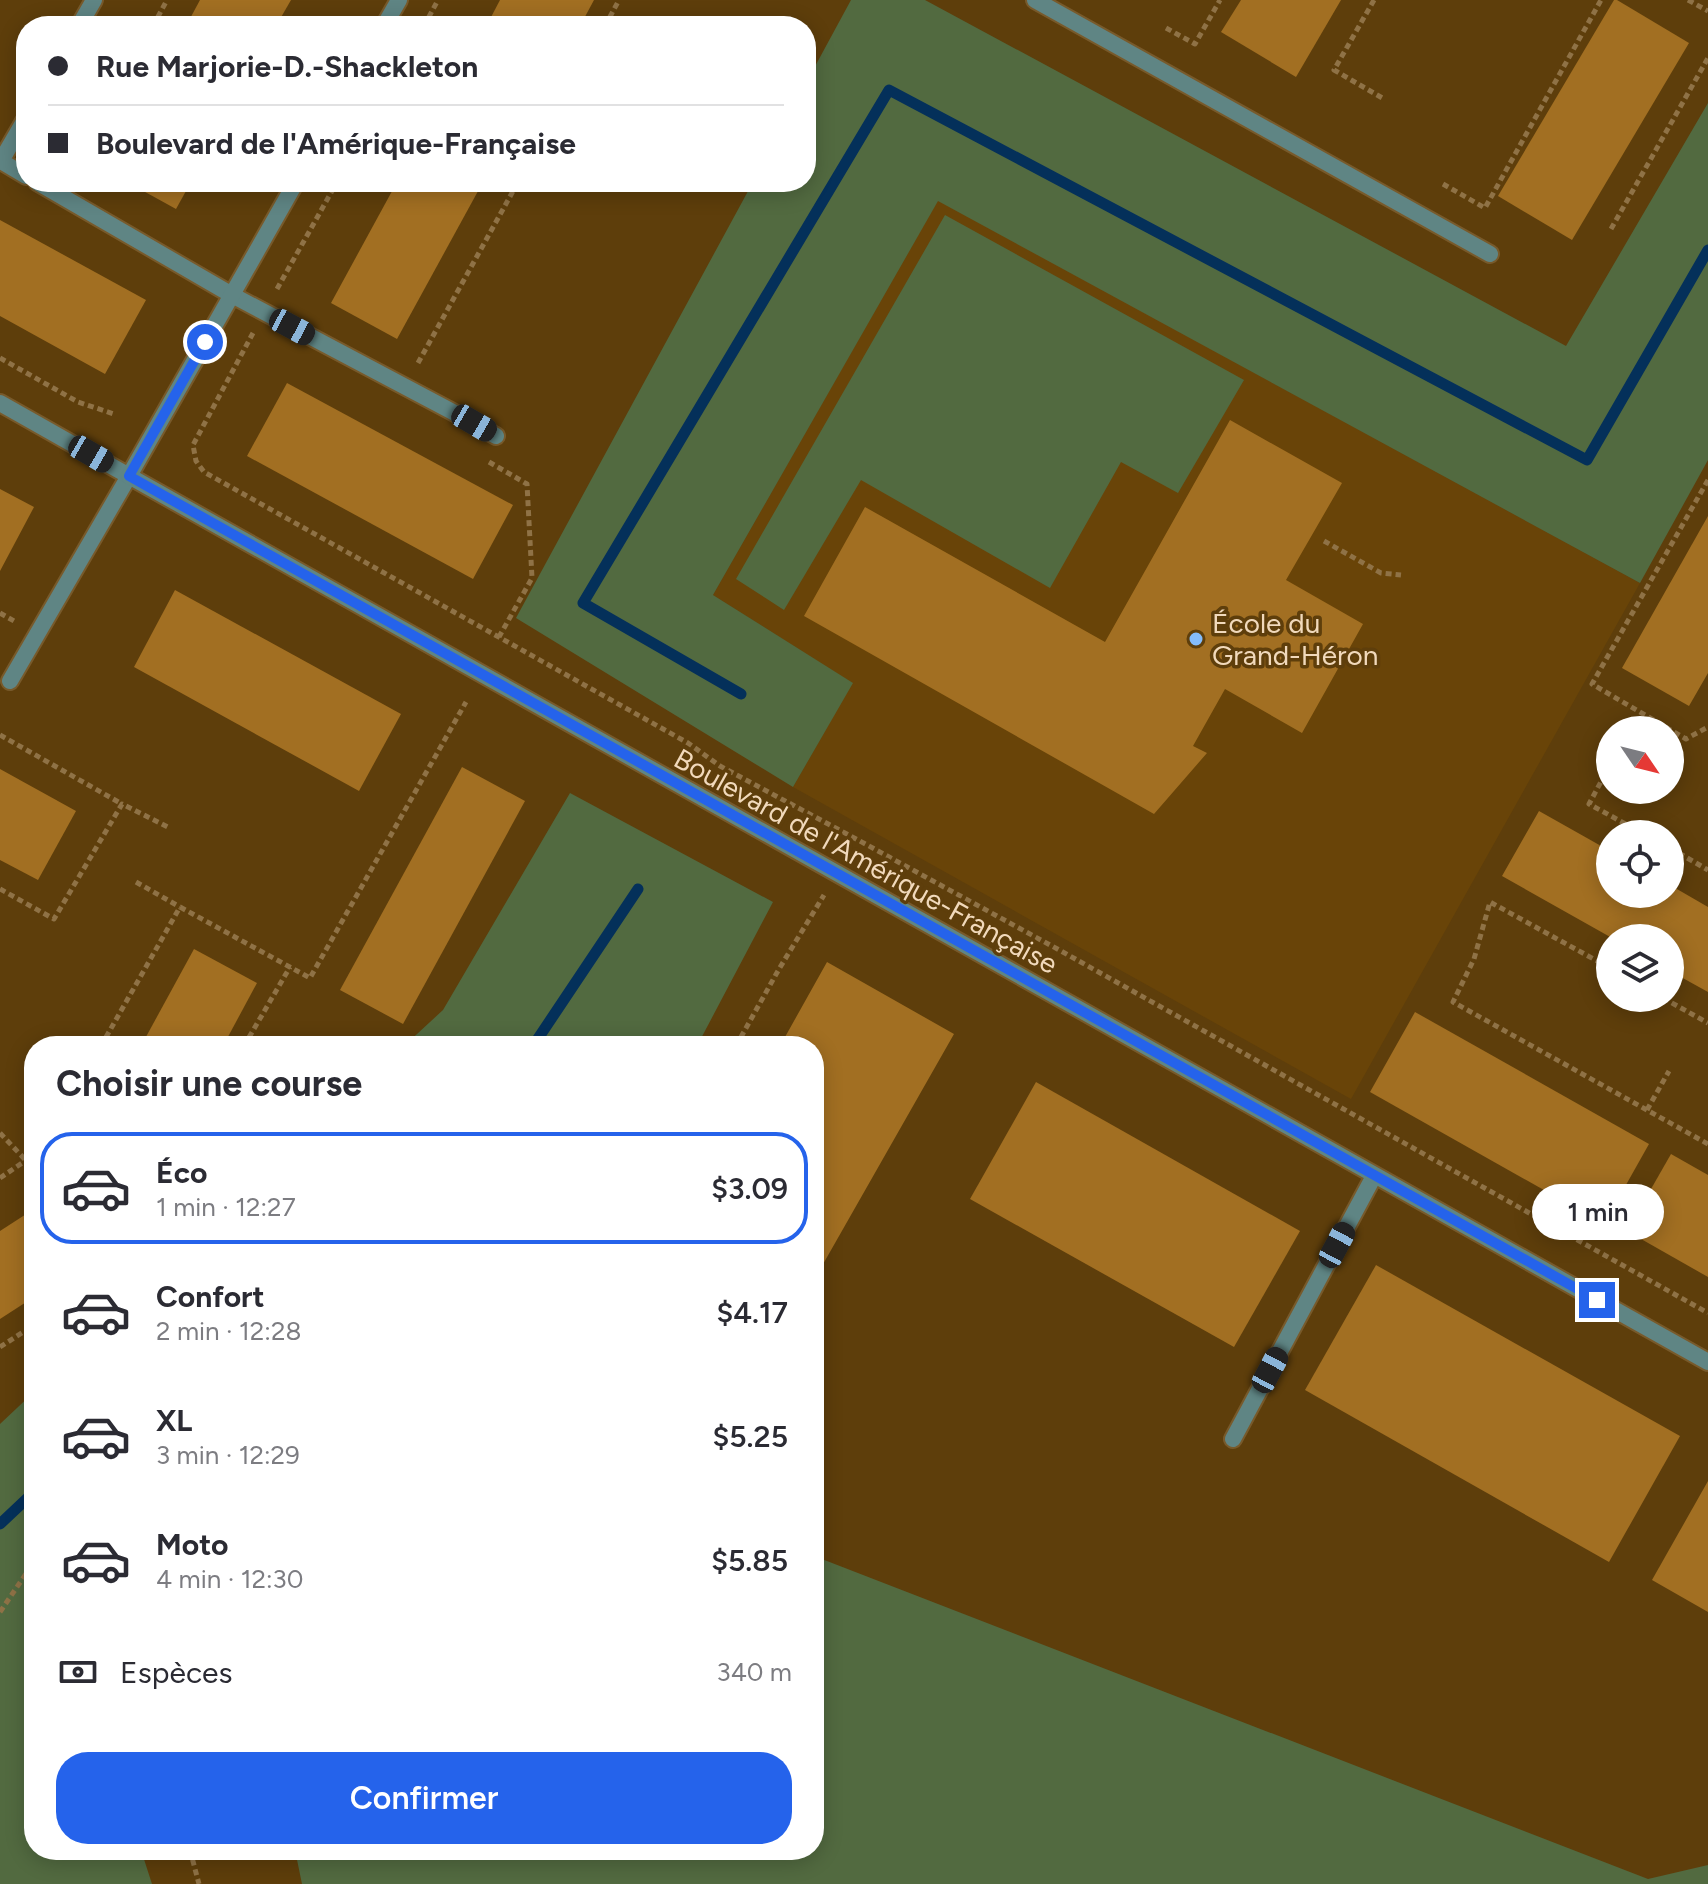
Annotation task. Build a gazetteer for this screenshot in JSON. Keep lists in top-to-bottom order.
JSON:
{
  "streets": {
    "street": ["Boulevard de l'Amérique-Française"]
  },
  "places": ["École du Grand-Héron"],
  "north": "bottom right",
  "page": {
    "banner": ["Rue Marjorie-D.-Shackleton", "Boulevard de l'Amérique-Française"],
    "heading": "Choisir une course",
    "list": [
      {
        "name": "Éco",
        "note": "1 min · 12:27",
        "value": "$3.09"
      },
      {
        "name": "Confort",
        "note": "2 min · 12:28",
        "value": "$4.17"
      },
      {
        "name": "XL",
        "note": "3 min · 12:29",
        "value": "$5.25"
      },
      {
        "name": "Moto",
        "note": "4 min · 12:30",
        "value": "$5.85"
      }
    ],
    "bubble": "1 min",
    "pay": ["Espèces", "340 m"],
    "buttons": "Confirmer"
  }
}
